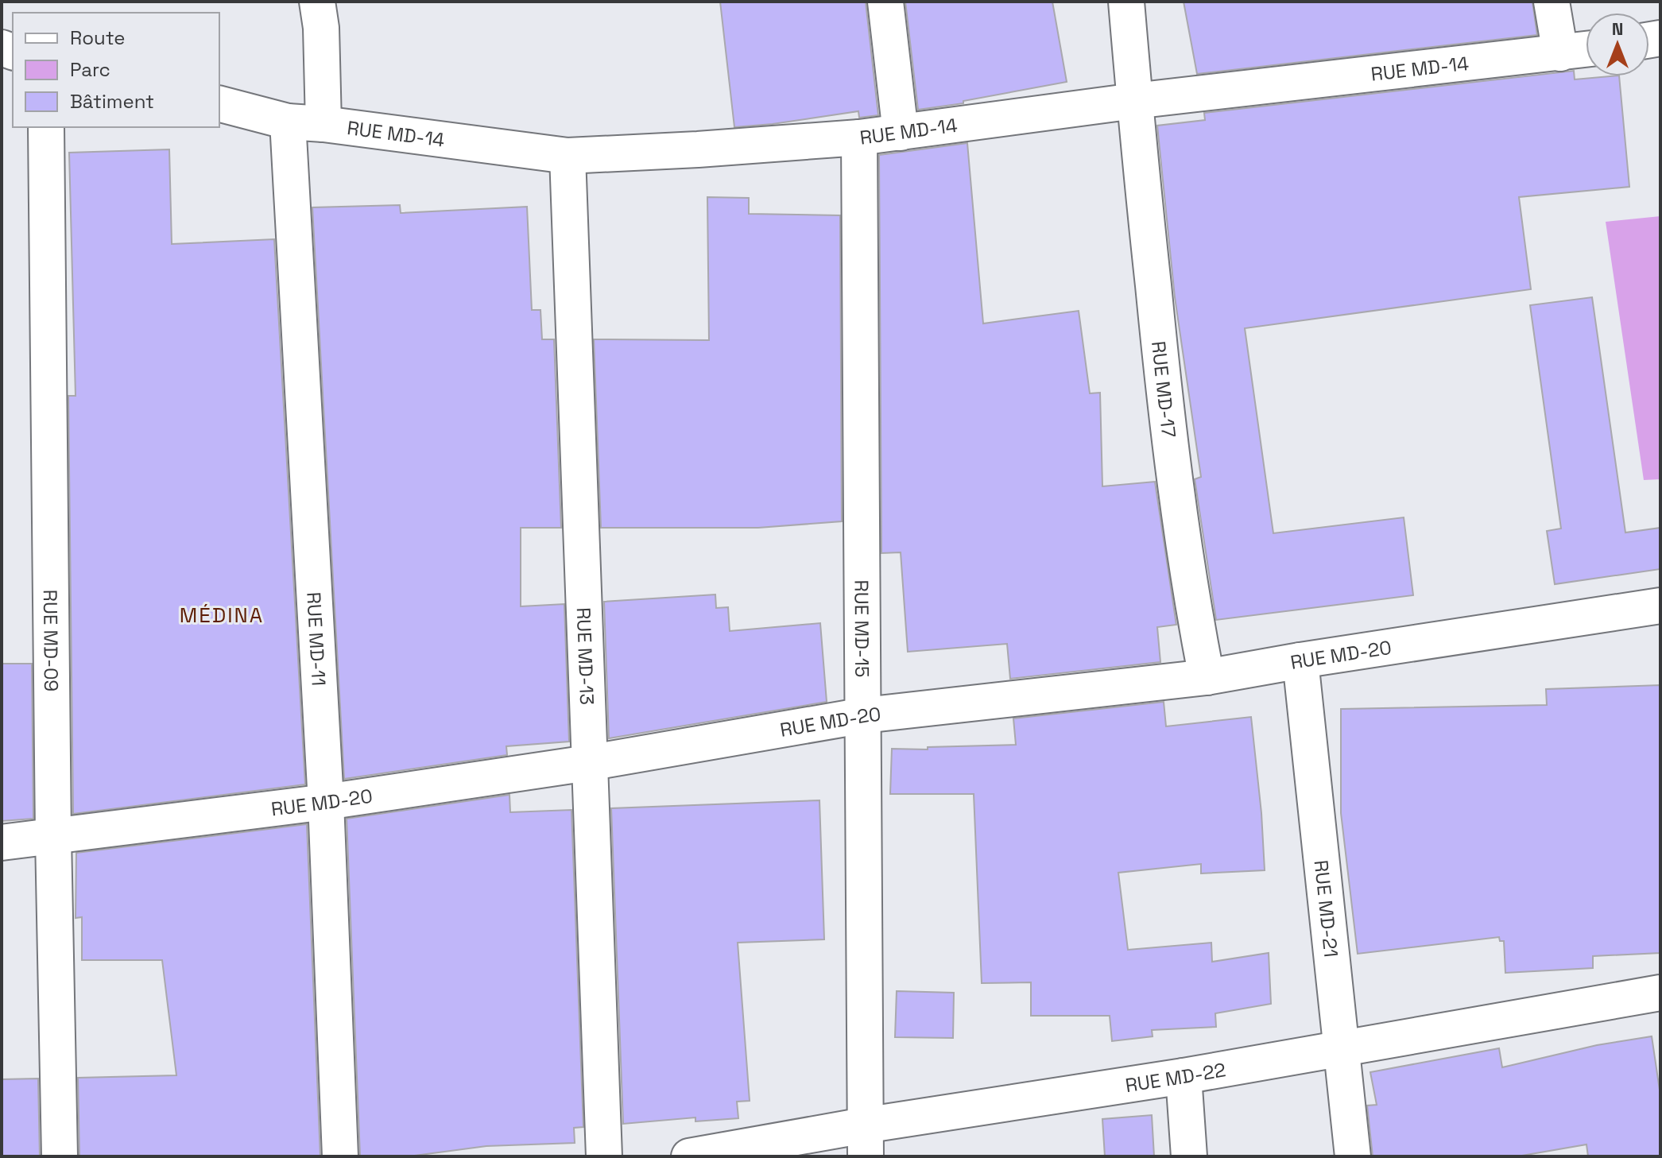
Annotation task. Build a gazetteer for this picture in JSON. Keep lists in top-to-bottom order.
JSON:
{
  "streets": {
    "street": [
      "RUE MD-14",
      "RUE MD-17",
      "RUE MD-15",
      "RUE MD-11",
      "RUE MD-09",
      "RUE MD-20",
      "RUE MD-13",
      "RUE MD-21",
      "RUE MD-22"
    ]
  },
  "crossings": [
    ["RUE MD-14", "RUE MD-17"],
    ["RUE MD-14", "RUE MD-15"],
    ["RUE MD-14", "RUE MD-11"],
    ["RUE MD-14", "RUE MD-13"],
    ["RUE MD-17", "RUE MD-20"],
    ["RUE MD-15", "RUE MD-20"],
    ["RUE MD-15", "RUE MD-22"],
    ["RUE MD-11", "RUE MD-20"],
    ["RUE MD-09", "RUE MD-20"],
    ["RUE MD-20", "RUE MD-13"],
    ["RUE MD-20", "RUE MD-21"],
    ["RUE MD-21", "RUE MD-22"]
  ],
  "districts": ["MÉDINA"],
  "legend": ["Route", "Parc", "Bâtiment"],
  "north": "top"
}
